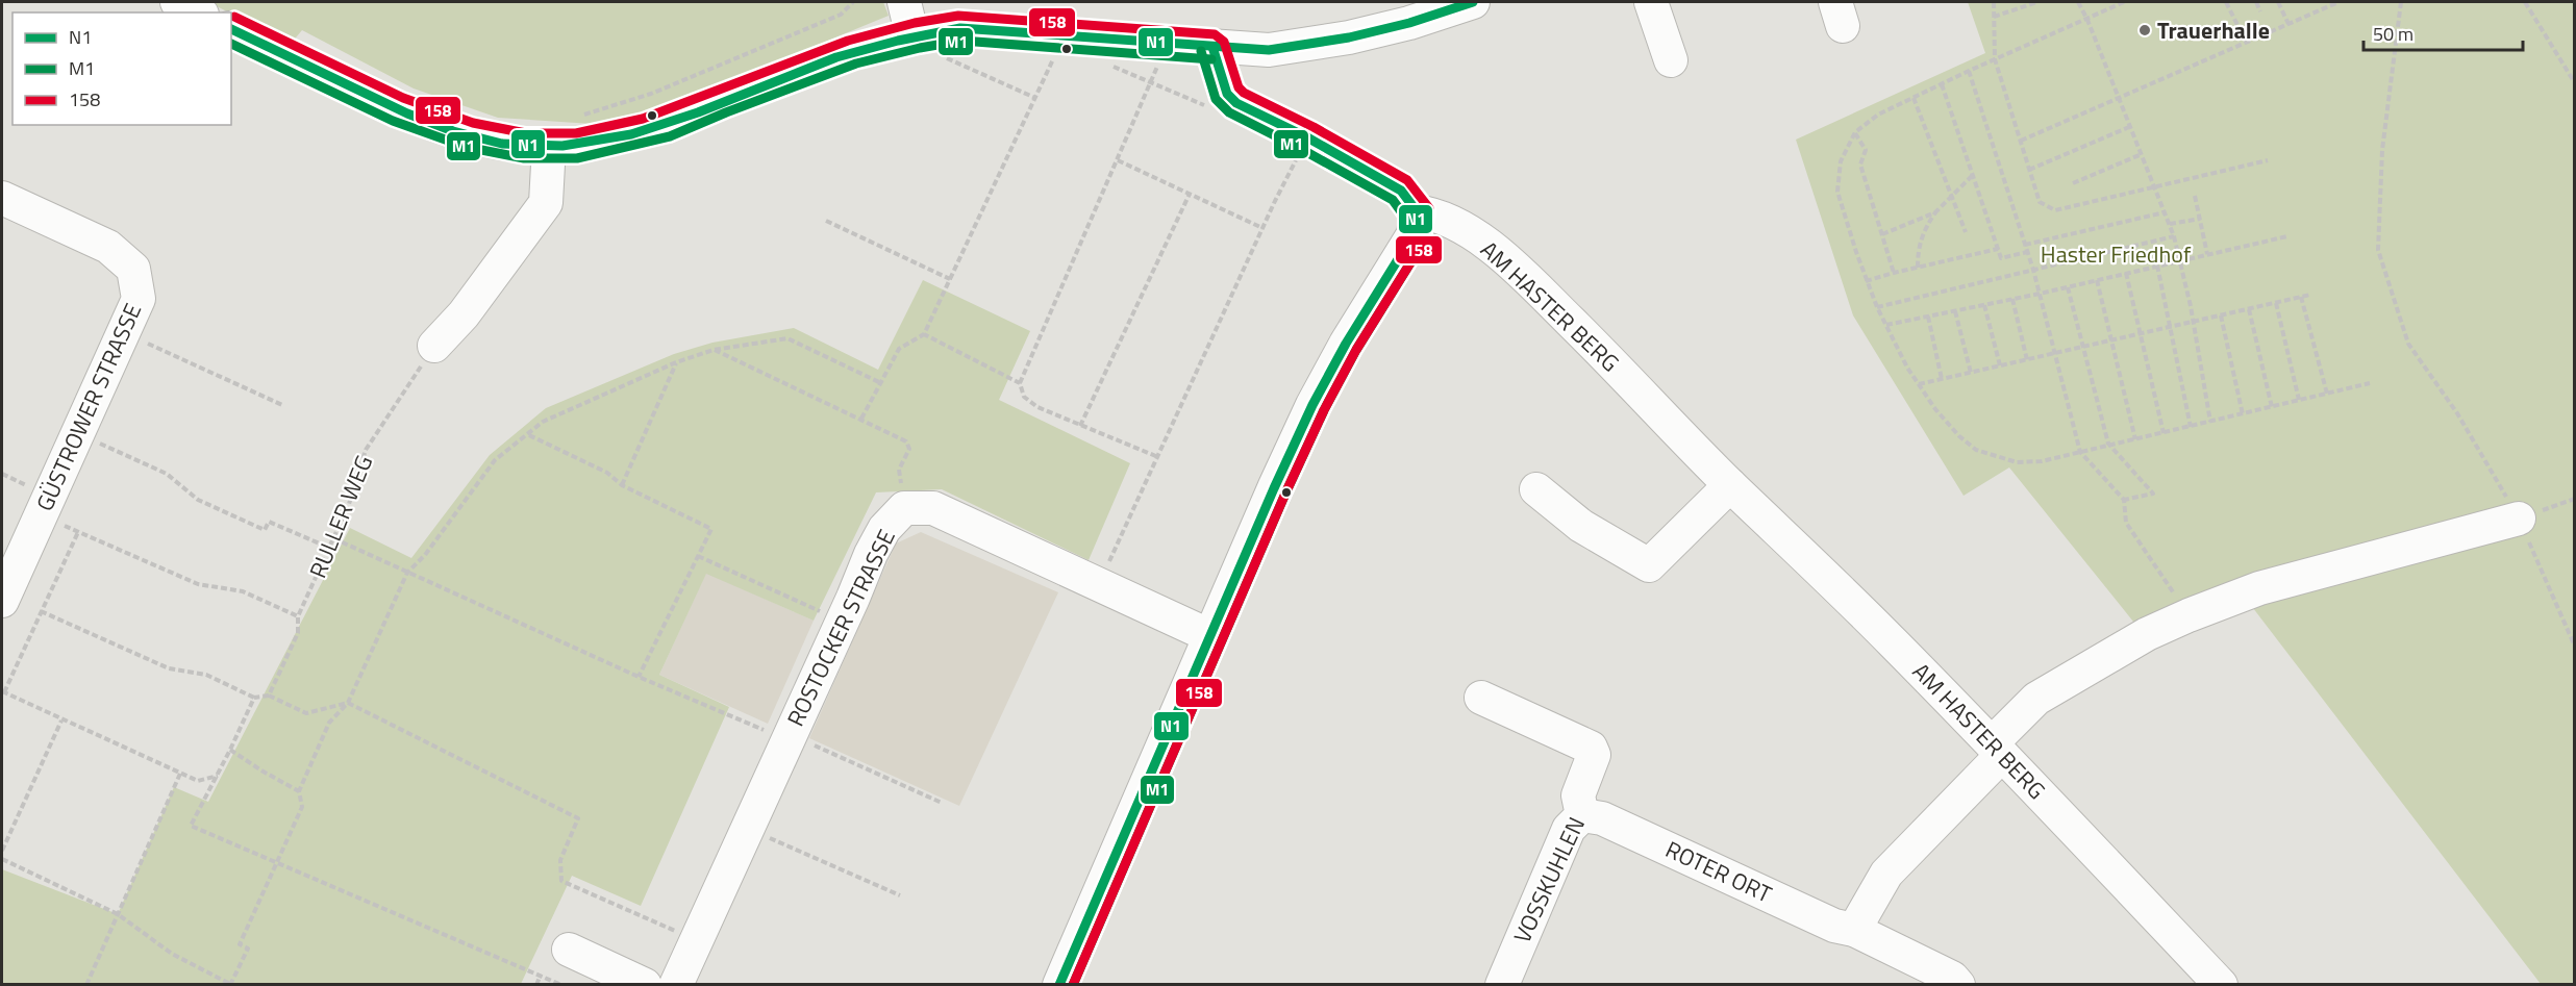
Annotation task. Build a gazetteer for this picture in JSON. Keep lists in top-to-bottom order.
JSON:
{
  "streets": {
    "street": [
      "AM HASTER BERG",
      "GÜSTROWER STRASSE",
      "ROSTOCKER STRASSE",
      "ROTER ORT",
      "VOSSKUHLEN"
    ],
    "path": ["RULLER WEG"]
  },
  "crossings": [
    ["ROTER ORT", "VOSSKUHLEN"]
  ],
  "parks": ["Haster Friedhof"],
  "places": ["Trauerhalle"],
  "lines": ["transit line N1", "transit line 158", "transit line M1"],
  "legend": ["N1", "M1", "158"],
  "scale_bar": "50 m"
}
